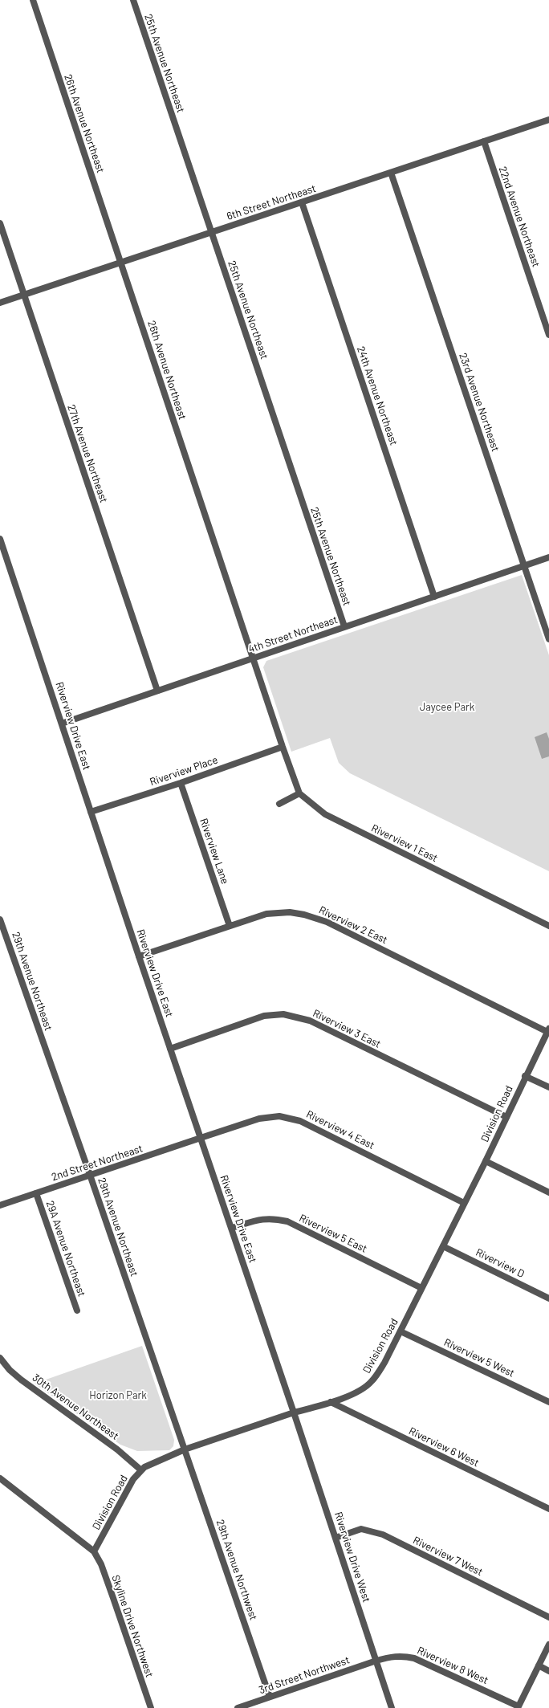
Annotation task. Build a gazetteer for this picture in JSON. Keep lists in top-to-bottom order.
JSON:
{
  "streets": {
    "street": [
      "25th Avenue Northeast",
      "26th Avenue Northeast",
      "6th Street Northeast",
      "22nd Avenue Northeast",
      "24th Avenue Northeast",
      "23rd Avenue Northeast",
      "27th Avenue Northeast",
      "4th Street Northeast",
      "Riverview Drive East",
      "Riverview Place",
      "Riverview 1 East",
      "Riverview Lane",
      "Riverview 2 East",
      "29th Avenue Northeast",
      "Riverview 3 East",
      "Division Road",
      "Riverview 4 East",
      "2nd Street Northeast",
      "Riverview 5 East",
      "29A Avenue Northeast",
      "Riverview D",
      "Riverview 5 West",
      "30th Avenue Northeast",
      "Riverview 6 West",
      "Riverview 7 West",
      "Riverview Drive West",
      "29th Avenue Northwest",
      "Skyline Drive Northwest",
      "Riverview 8 West",
      "3rd Street Northwest"
    ]
  },
  "crossings": [
    ["25th Avenue Northeast", "6th Street Northeast"],
    ["25th Avenue Northeast", "4th Street Northeast"],
    ["26th Avenue Northeast", "6th Street Northeast"],
    ["26th Avenue Northeast", "4th Street Northeast"],
    ["26th Avenue Northeast", "Riverview Place"],
    ["6th Street Northeast", "22nd Avenue Northeast"],
    ["6th Street Northeast", "24th Avenue Northeast"],
    ["6th Street Northeast", "23rd Avenue Northeast"],
    ["6th Street Northeast", "27th Avenue Northeast"],
    ["24th Avenue Northeast", "4th Street Northeast"],
    ["23rd Avenue Northeast", "4th Street Northeast"],
    ["27th Avenue Northeast", "4th Street Northeast"],
    ["4th Street Northeast", "Riverview Drive East"],
    ["Riverview Drive East", "Riverview Place"],
    ["Riverview Drive East", "Riverview 2 East"],
    ["Riverview Drive East", "Riverview 3 East"],
    ["Riverview Drive East", "Division Road"],
    ["Riverview Drive East", "Riverview 4 East"],
    ["Riverview Drive East", "2nd Street Northeast"],
    ["Riverview Drive East", "Riverview 5 East"],
    ["Riverview Drive East", "Riverview Drive West"],
    ["Riverview Place", "Riverview Lane"],
    ["Riverview Lane", "Riverview 2 East"],
    ["Riverview 2 East", "Division Road"],
    ["29th Avenue Northeast", "Division Road"],
    ["29th Avenue Northeast", "2nd Street Northeast"],
    ["29th Avenue Northeast", "29th Avenue Northwest"],
    ["Riverview 3 East", "Division Road"],
    ["Division Road", "Riverview 4 East"],
    ["Division Road", "Riverview 5 East"],
    ["Division Road", "Riverview D"],
    ["Division Road", "Riverview 5 West"],
    ["Division Road", "30th Avenue Northeast"],
    ["Division Road", "Riverview 6 West"],
    ["Division Road", "Riverview Drive West"],
    ["Division Road", "29th Avenue Northwest"],
    ["Division Road", "Skyline Drive Northwest"],
    ["Riverview 4 East", "2nd Street Northeast"],
    ["2nd Street Northeast", "29A Avenue Northeast"],
    ["Riverview 7 West", "Riverview Drive West"],
    ["Riverview Drive West", "Riverview 8 West"],
    ["Riverview Drive West", "3rd Street Northwest"],
    ["29th Avenue Northwest", "3rd Street Northwest"],
    ["Riverview 8 West", "3rd Street Northwest"]
  ],
  "parks": ["Jaycee Park", "Horizon Park"]
}
